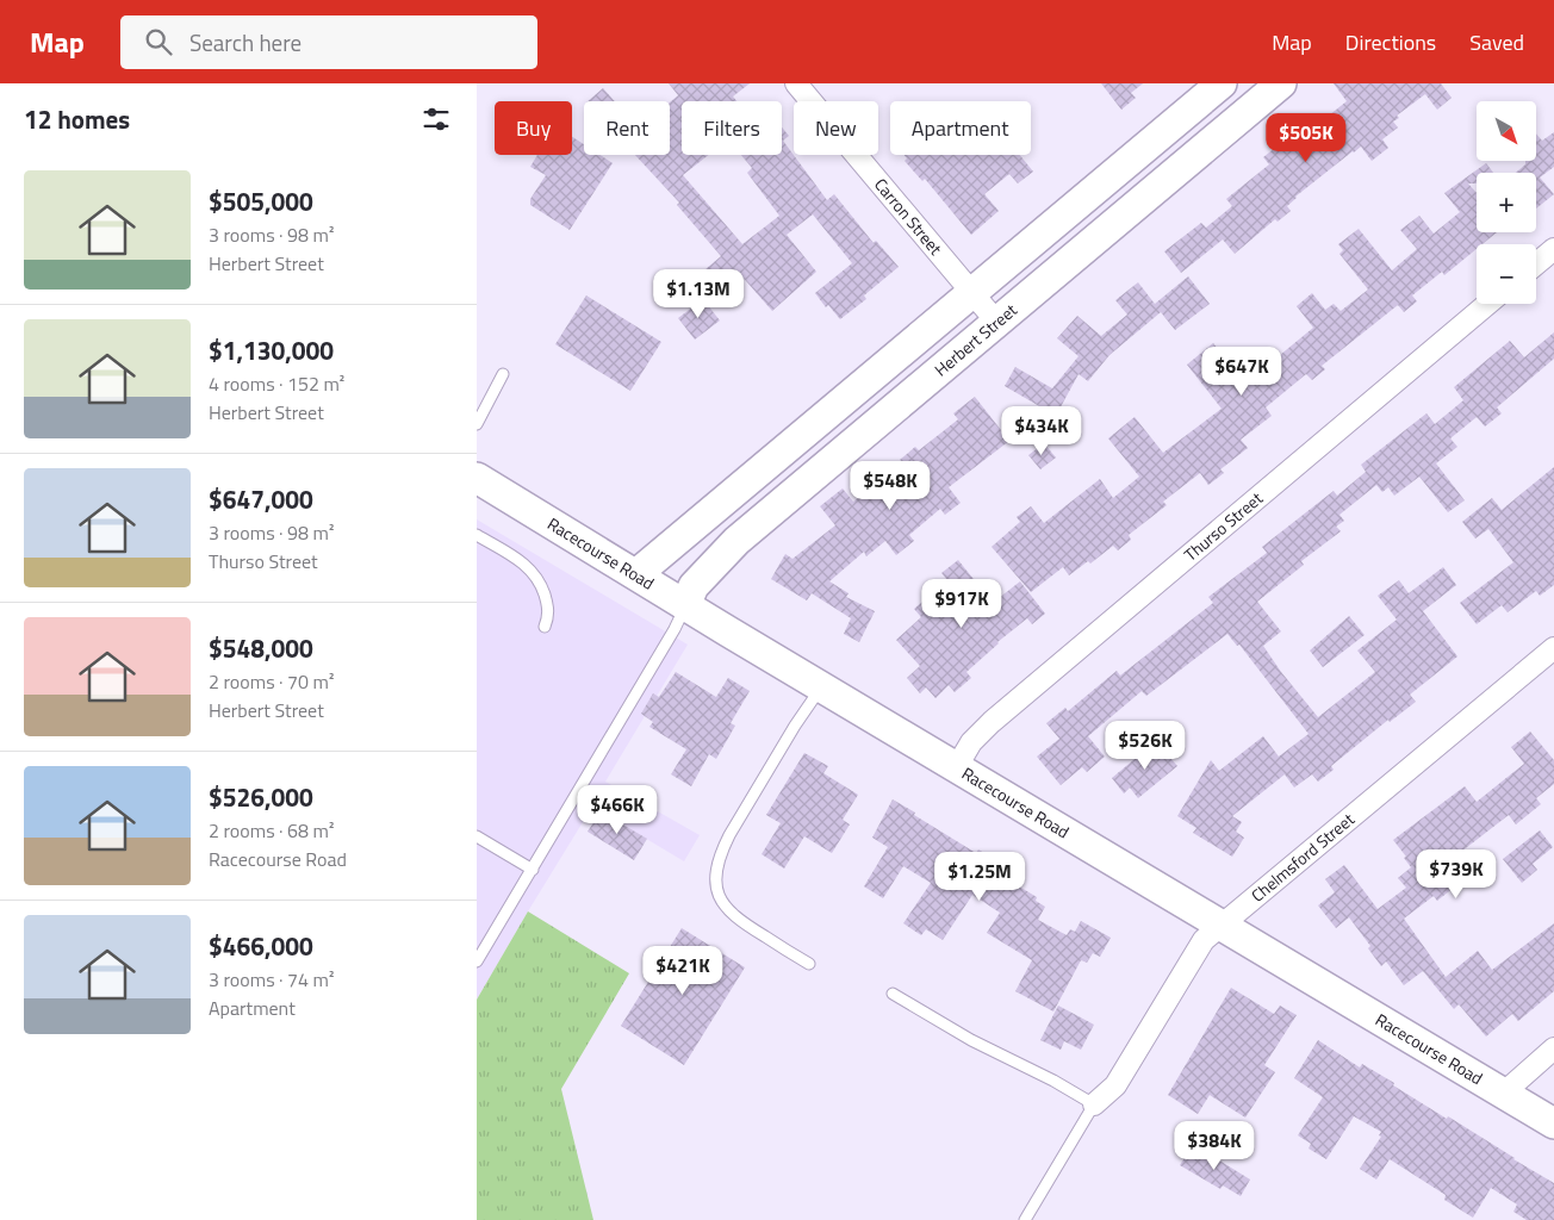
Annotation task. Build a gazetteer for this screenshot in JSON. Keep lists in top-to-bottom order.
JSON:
{
  "streets": {
    "street": [
      "Carron Street",
      "Herbert Street",
      "Thurso Street",
      "Racecourse Road",
      "Chelmsford Street"
    ]
  },
  "crossings": [
    ["Carron Street", "Herbert Street"],
    ["Herbert Street", "Racecourse Road"],
    ["Thurso Street", "Racecourse Road"],
    ["Racecourse Road", "Chelmsford Street"]
  ],
  "north": "bottom right",
  "page": {
    "header": "Map",
    "search": "Search here",
    "nav": ["Map", "Directions", "Saved"],
    "heading": "12 homes",
    "map_buttons": ["+", "−"],
    "chip": [
      "Buy",
      "Rent",
      "Filters",
      "New",
      "Apartment"
    ],
    "price": [
      "$505K",
      "$1.13M",
      "$647K",
      "$434K",
      "$548K",
      "$917K",
      "$526K",
      "$466K",
      "$739K",
      "$1.25M",
      "$421K",
      "$384K"
    ],
    "list": [
      {
        "name": "$505,000",
        "note": "3 rooms · 98 m² · Herbert Street"
      },
      {
        "name": "$1,130,000",
        "note": "4 rooms · 152 m² · Herbert Street"
      },
      {
        "name": "$647,000",
        "note": "3 rooms · 98 m² · Thurso Street"
      },
      {
        "name": "$548,000",
        "note": "2 rooms · 70 m² · Herbert Street"
      },
      {
        "name": "$526,000",
        "note": "2 rooms · 68 m² · Racecourse Road"
      },
      {
        "name": "$466,000",
        "note": "3 rooms · 74 m² · Apartment"
      }
    ]
  }
}
